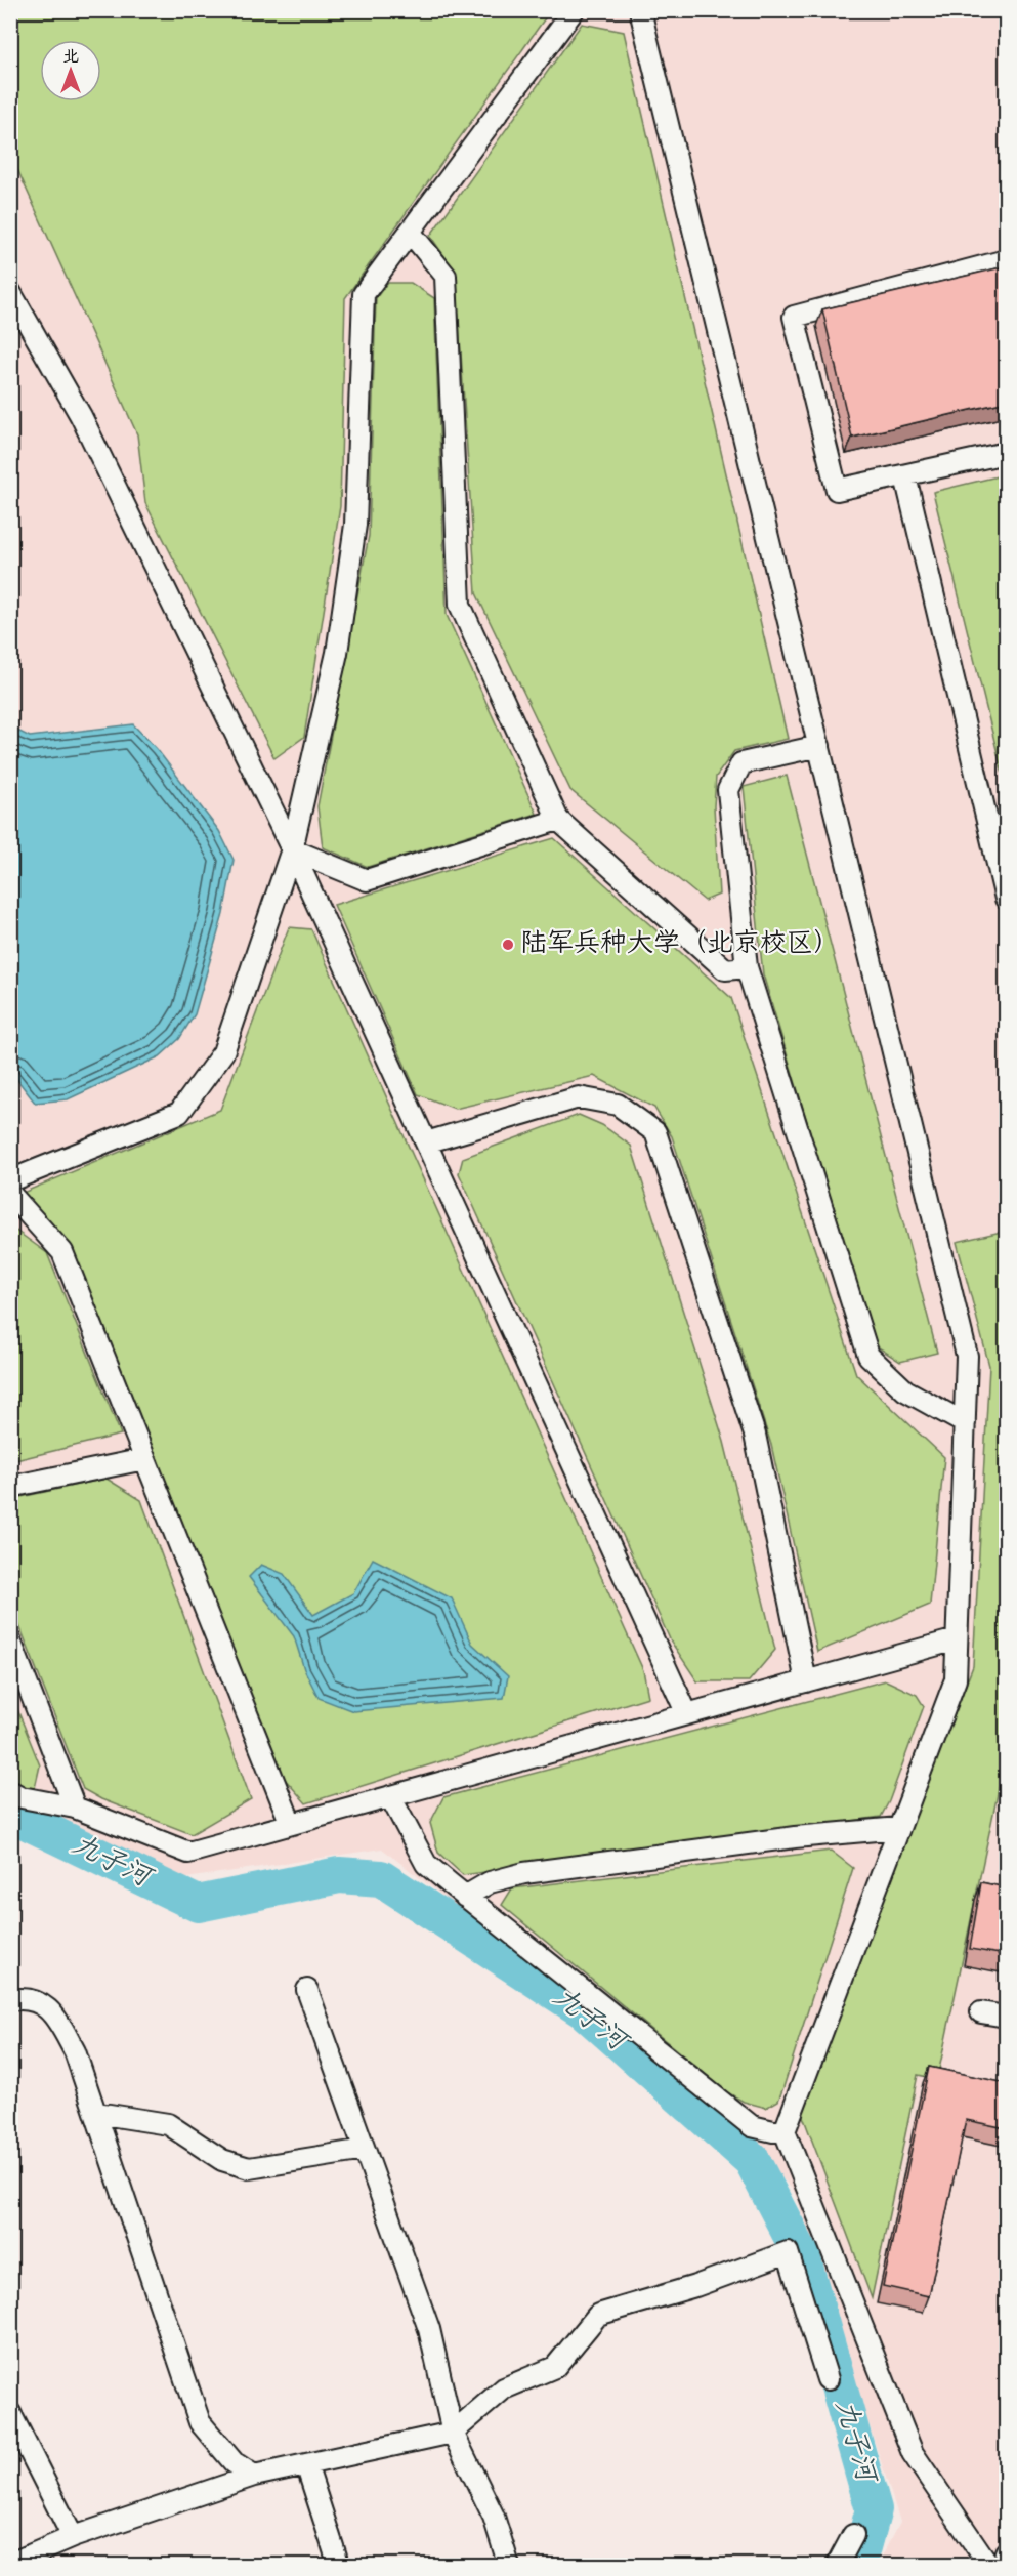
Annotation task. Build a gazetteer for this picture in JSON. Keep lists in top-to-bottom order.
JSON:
{
  "water": ["九子河"],
  "places": ["陆军兵种大学（北京校区）"],
  "north": "top"
}
